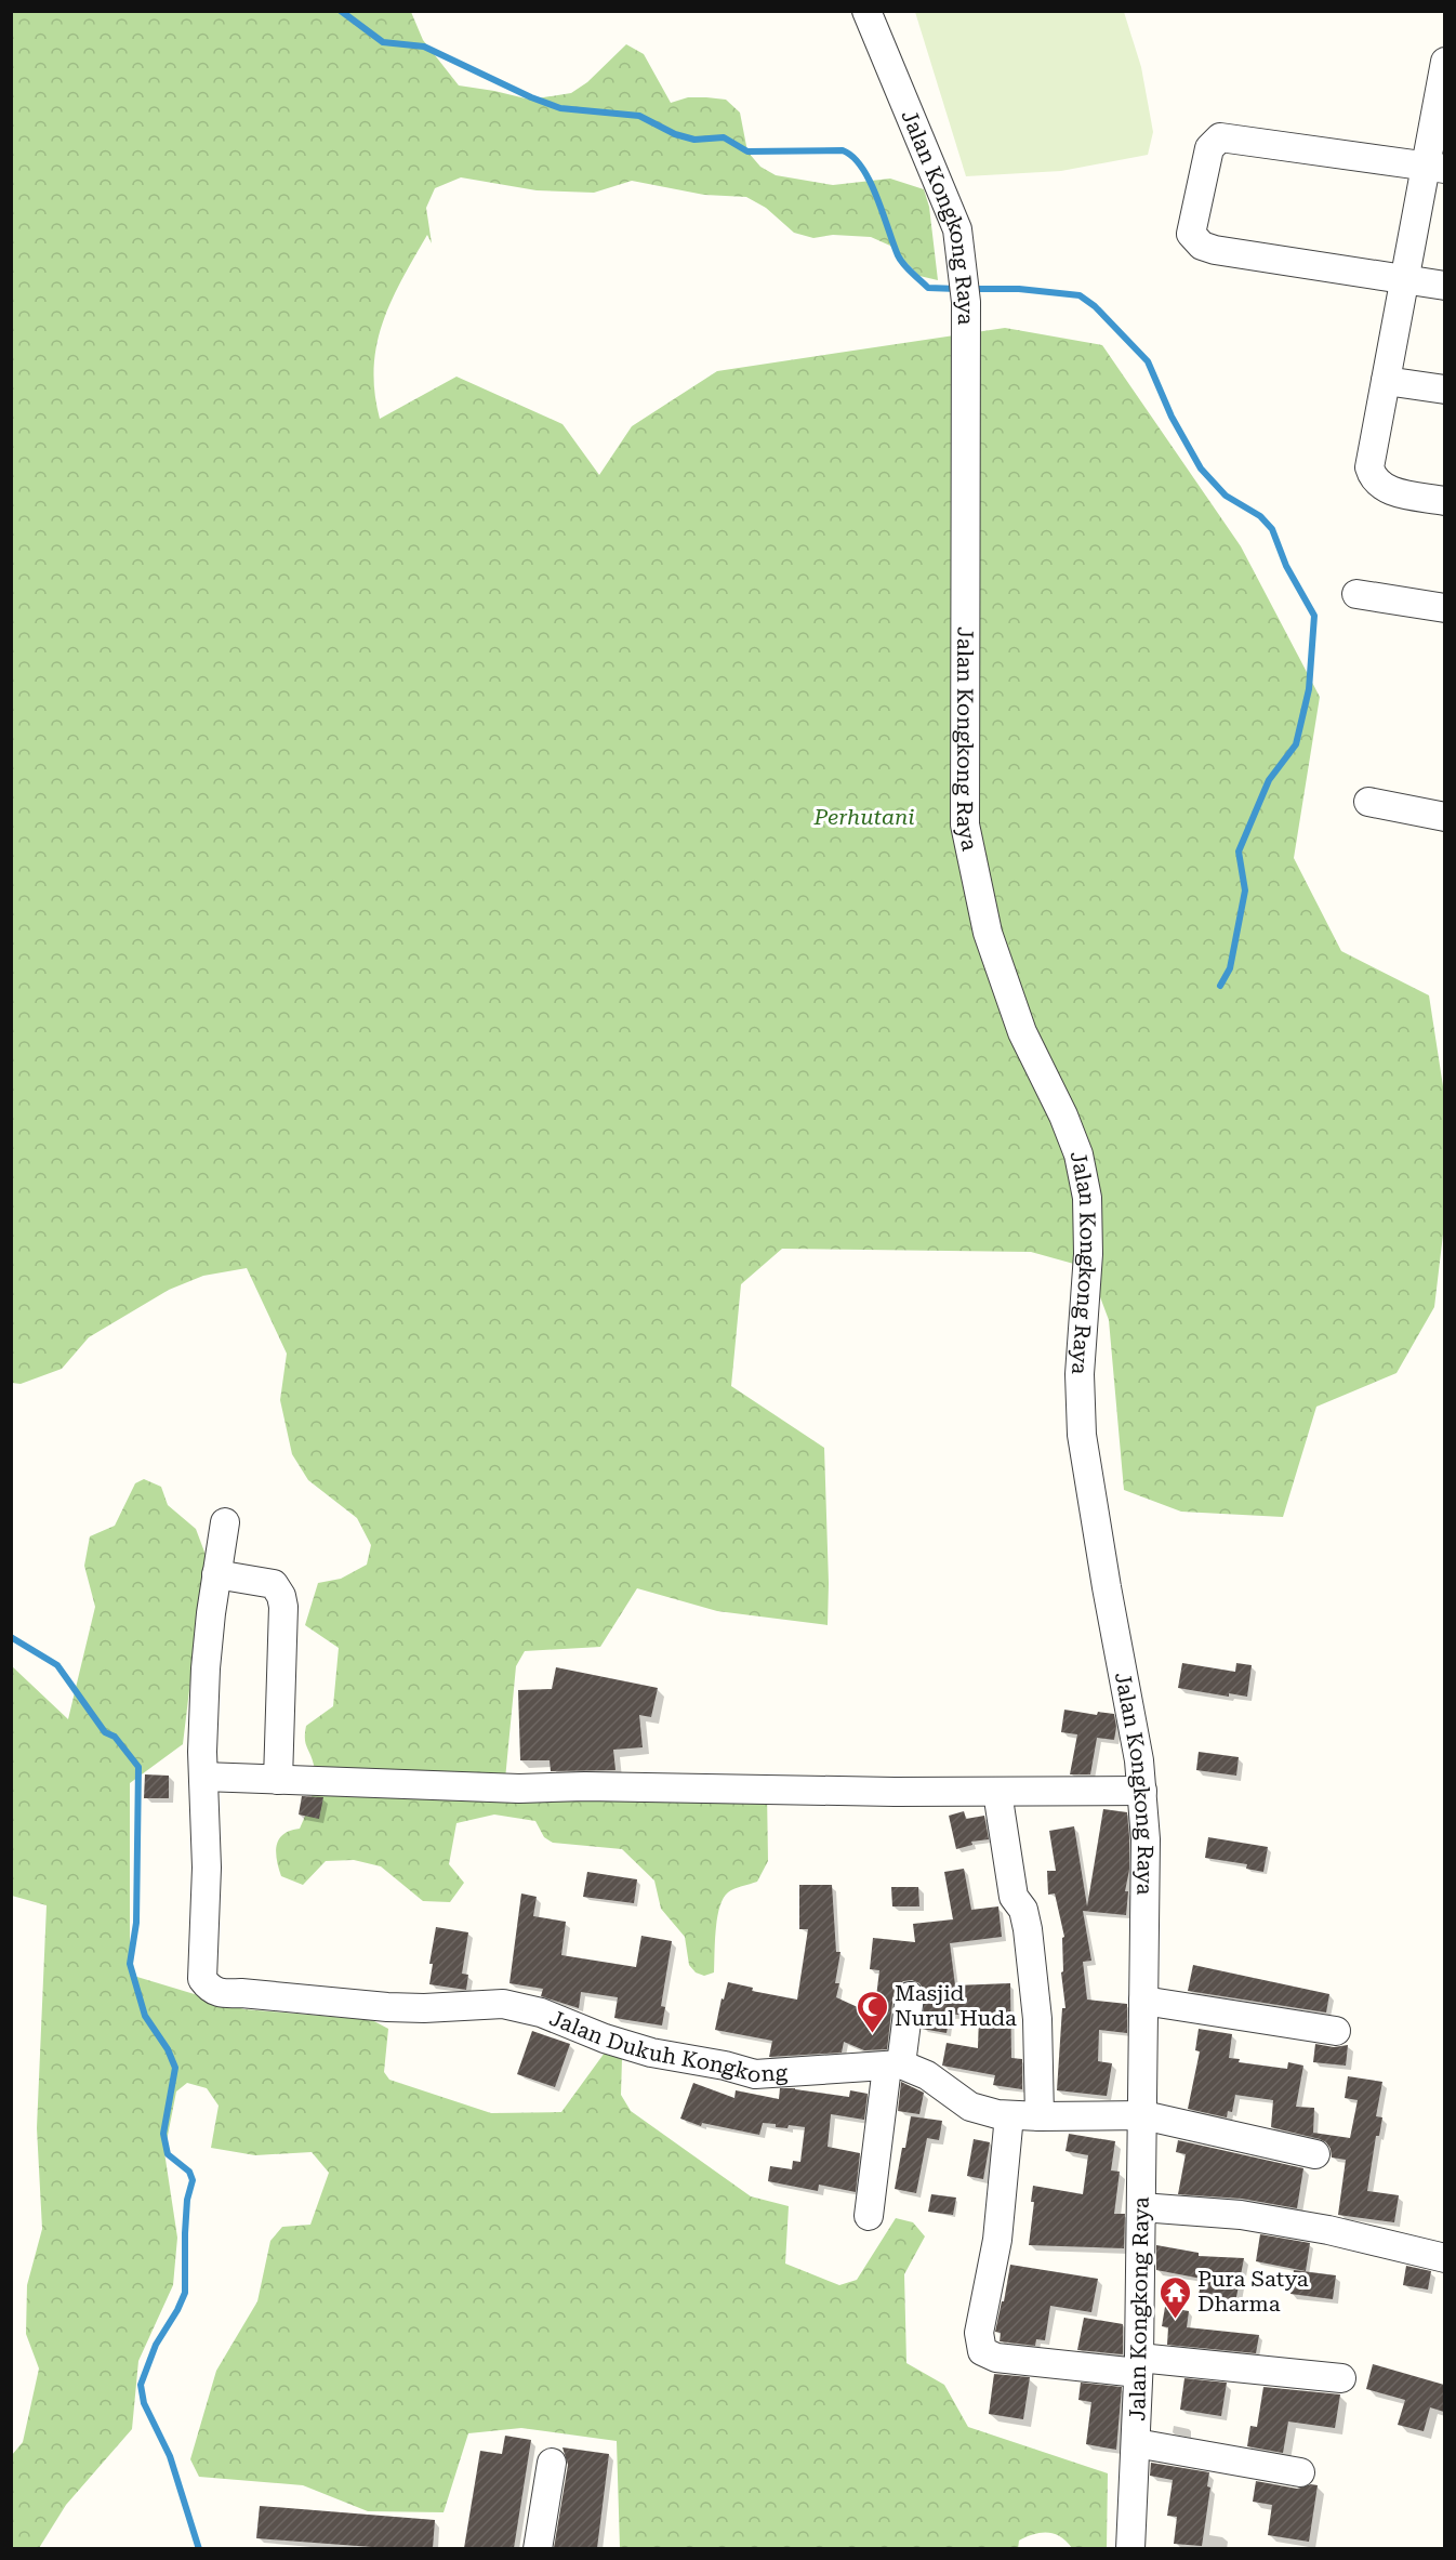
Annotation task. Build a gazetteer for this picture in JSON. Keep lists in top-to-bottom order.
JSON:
{
  "streets": {
    "street": ["Jalan Kongkong Raya", "Jalan Dukuh Kongkong"]
  },
  "crossings": [
    ["Jalan Kongkong Raya", "Jalan Dukuh Kongkong"]
  ],
  "parks": ["Perhutani"],
  "places": {
    "mosque": ["Masjid Nurul Huda"],
    "temple": ["Pura Satya Dharma"]
  }
}
